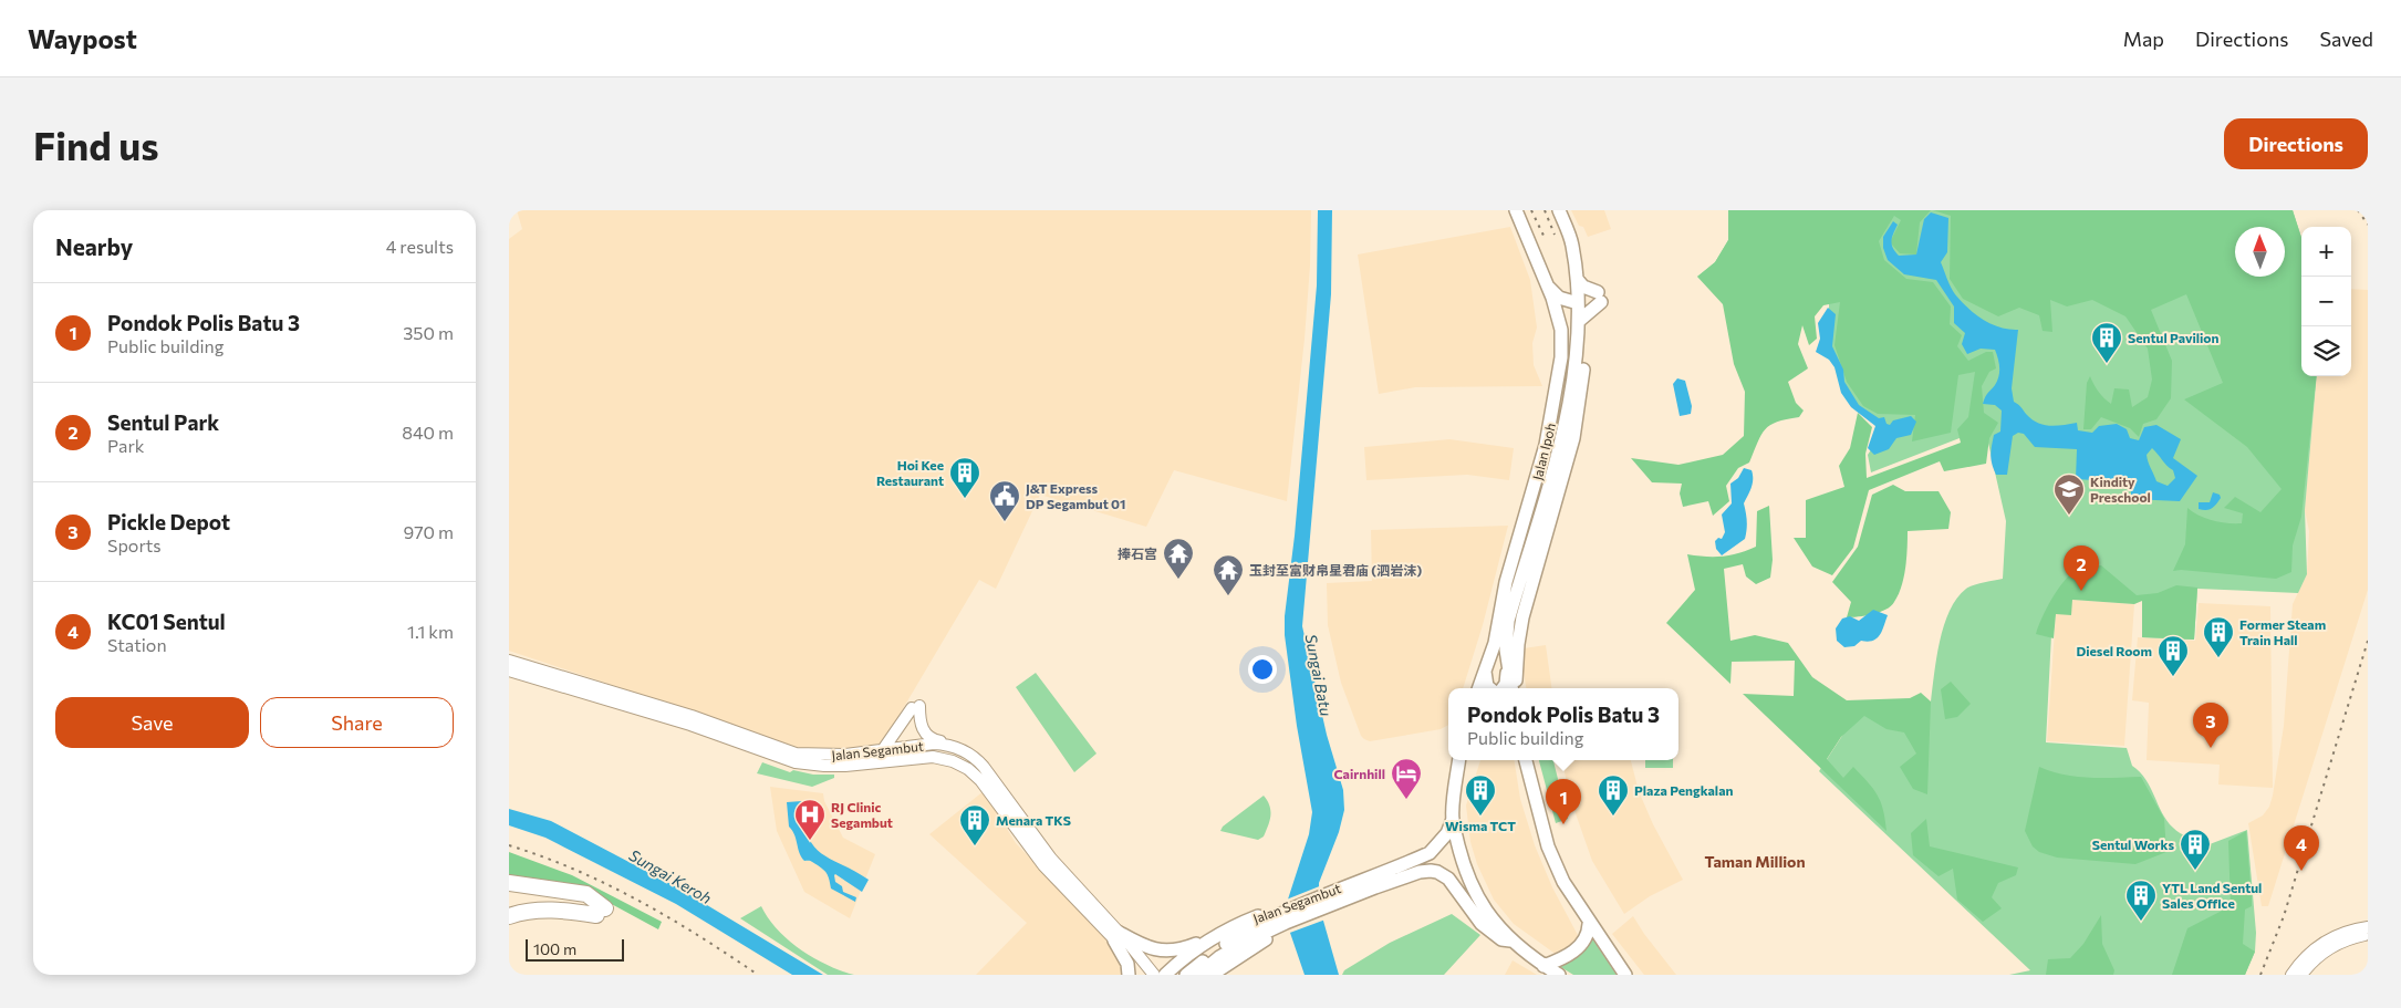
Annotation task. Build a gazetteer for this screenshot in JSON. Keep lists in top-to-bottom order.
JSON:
{
  "streets": {
    "main road": ["Jalan Ipoh", "Jalan Segambut"]
  },
  "districts": ["Taman Million"],
  "water": ["Sungai Batu", "Sungai Keroh"],
  "places": {
    "building": [
      "Sentul Pavilion",
      "Hoi Kee Restaurant",
      "Former Steam Train Hall",
      "Diesel Room",
      "Wisma TCT",
      "Plaza Pengkalan",
      "Menara TKS",
      "Sentul Works",
      "YTL Land Sentul Sales Office"
    ],
    "school or university": ["Kindity Preschool"],
    "public building": ["J&T Express DP Segambut 01"],
    "temple": ["捧石宫", "玉封至富财帛星君庙 (泗岩沫)"],
    "hotel": ["Cairnhill"],
    "hospital": ["RJ Clinic Segambut"]
  },
  "scale_bar": "100 m",
  "north": "top",
  "page": {
    "header": "Waypost",
    "nav": ["Map", "Directions", "Saved"],
    "buttons": [
      "Directions",
      ["Save", "Share"]
    ],
    "title": "Find us",
    "heading": ["Nearby", "4 results"],
    "map_buttons": ["+", "−"],
    "list": [
      {
        "mark": "1",
        "name": "Pondok Polis Batu 3",
        "note": "Public building",
        "value": "350 m"
      },
      {
        "mark": "2",
        "name": "Sentul Park",
        "note": "Park",
        "value": "840 m"
      },
      {
        "mark": "3",
        "name": "Pickle Depot",
        "note": "Sports",
        "value": "970 m"
      },
      {
        "mark": "4",
        "name": "KC01 Sentul",
        "note": "Station",
        "value": "1.1 km"
      }
    ],
    "pins": [
      "2",
      "3",
      "1",
      "4"
    ],
    "popup": ["Pondok Polis Batu 3", "Public building"],
    "scale": "100 m"
  }
}
